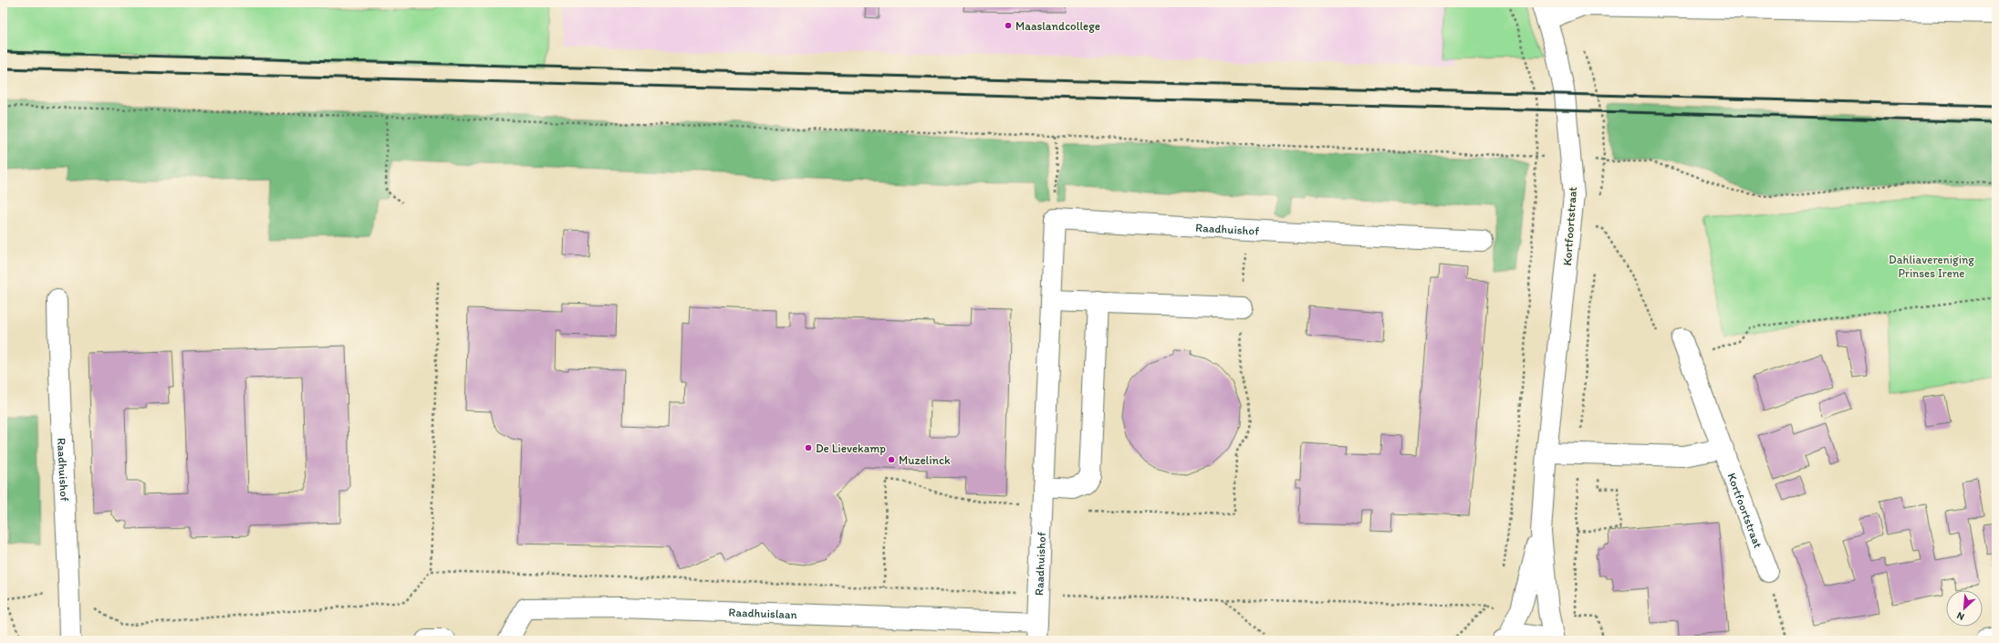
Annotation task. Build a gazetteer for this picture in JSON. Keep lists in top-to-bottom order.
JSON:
{
  "streets": {
    "street": ["Kortfoortstraat", "Raadhuishof", "Raadhuislaan"]
  },
  "crossings": [
    ["Raadhuishof", "Raadhuislaan"]
  ],
  "parks": ["Dahliavereniging Prinses Irene"],
  "places": ["Maaslandcollege", "De Lievekamp", "Muzelinck"],
  "north": "bottom left"
}
